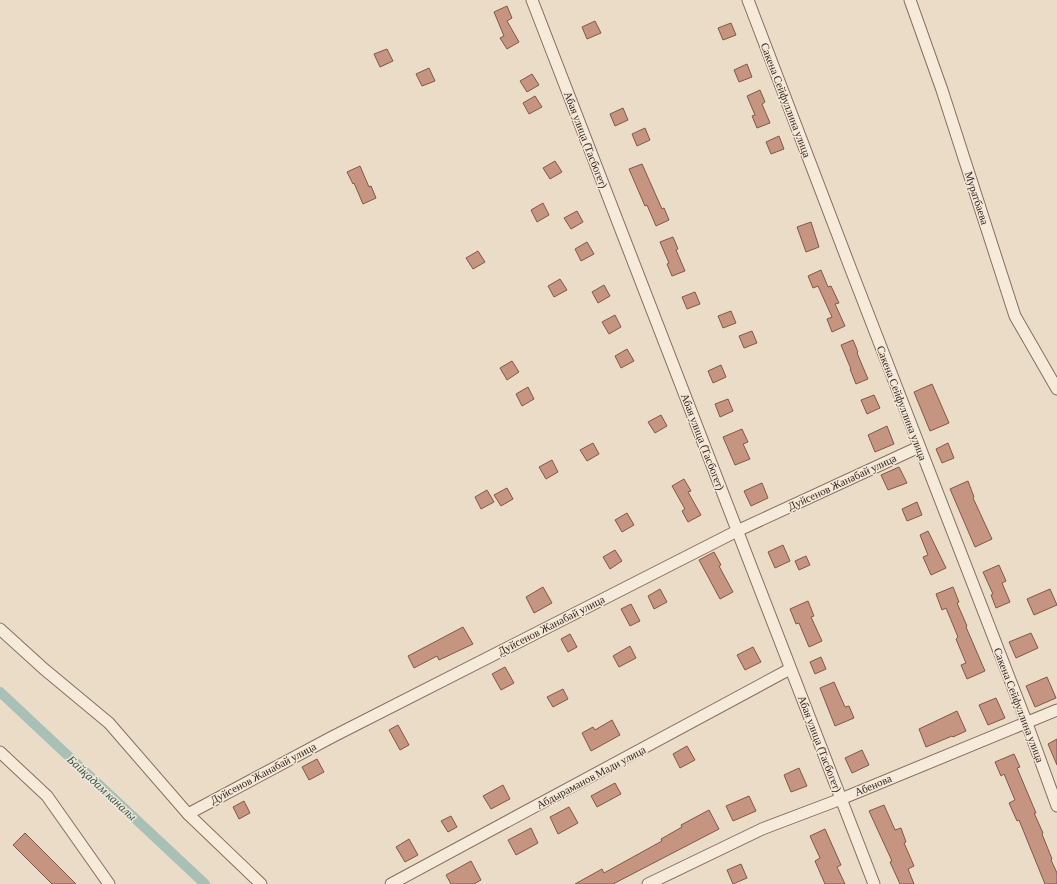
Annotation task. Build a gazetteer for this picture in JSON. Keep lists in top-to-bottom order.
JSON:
{
  "streets": {
    "street": [
      "Сакена Сейфуллина улица",
      "Абая улица (Тасбогет)",
      "Муратбаева",
      "Дуйсенов Жанабай улица",
      "Абдыраманов Мади улица",
      "Абенова"
    ]
  },
  "crossings": [
    ["Сакена Сейфуллина улица", "Дуйсенов Жанабай улица"],
    ["Сакена Сейфуллина улица", "Абенова"],
    ["Абая улица (Тасбогет)", "Дуйсенов Жанабай улица"],
    ["Абая улица (Тасбогет)", "Абдыраманов Мади улица"],
    ["Абая улица (Тасбогет)", "Абенова"]
  ],
  "water": ["Байқадам каналы"]
}
